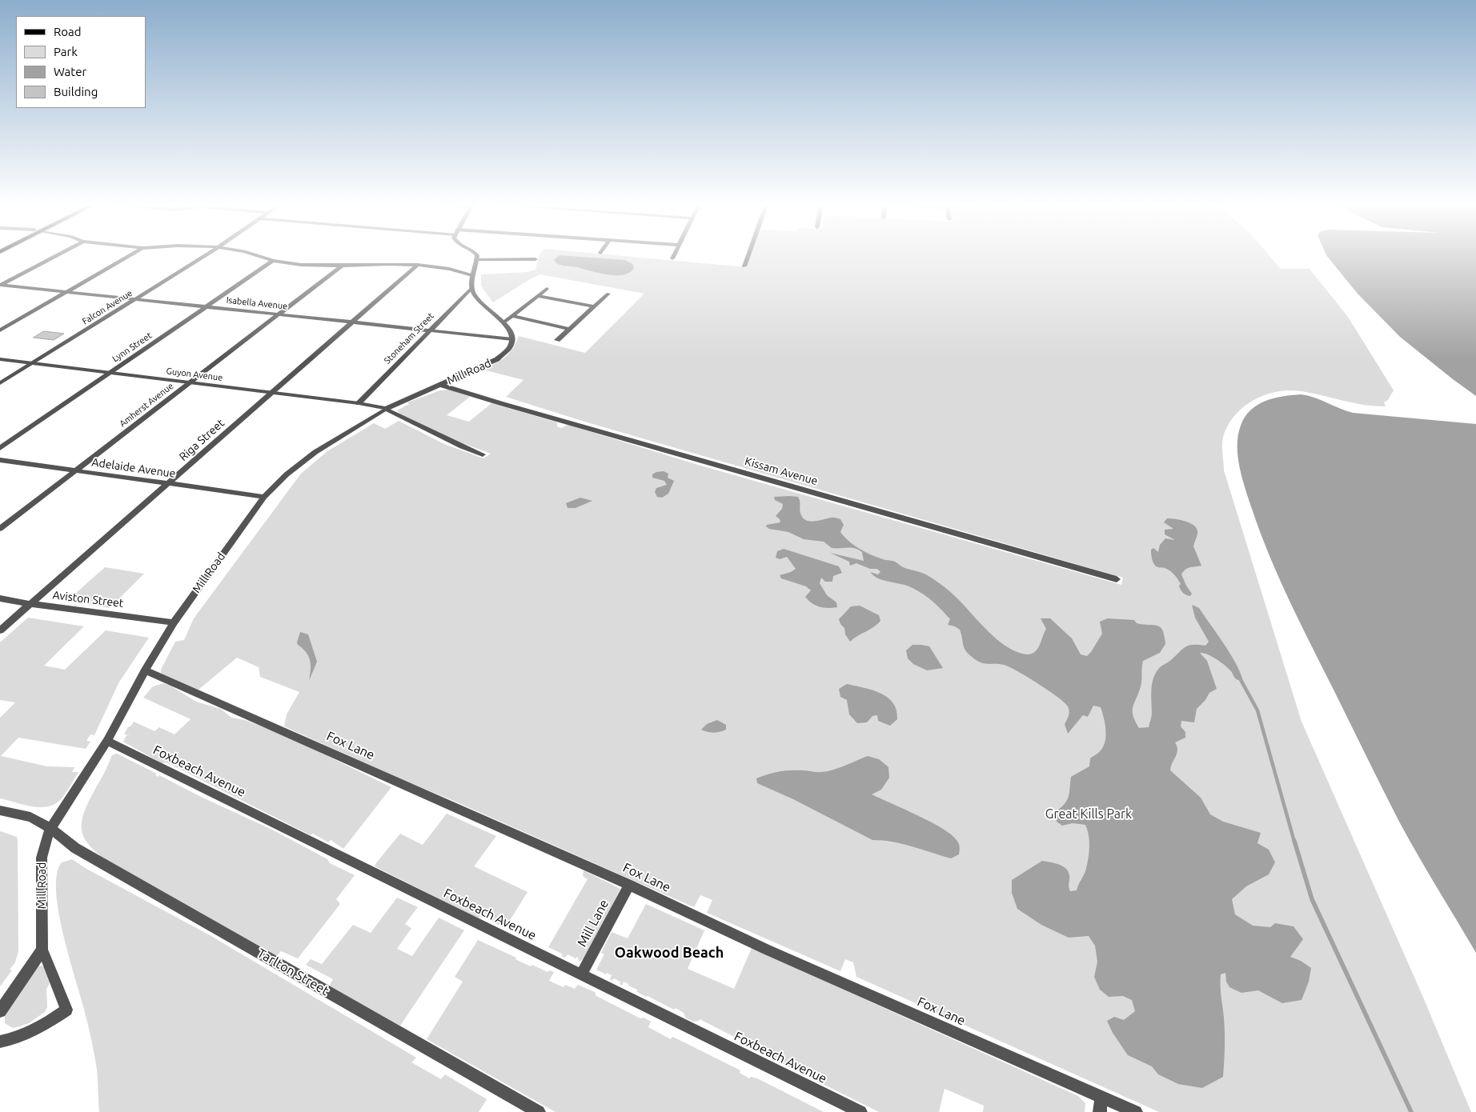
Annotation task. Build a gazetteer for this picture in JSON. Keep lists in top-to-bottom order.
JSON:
{
  "streets": {
    "street": [
      "Isabella Avenue",
      "Falcon Avenue",
      "Stoneham Street",
      "Lynn Street",
      "Mill Road",
      "Guyon Avenue",
      "Amherst Avenue",
      "Riga Street",
      "Adelaide Avenue",
      "Kissam Avenue",
      "Aviston Street",
      "Fox Lane",
      "Foxbeach Avenue",
      "Mill Lane",
      "Tarlton Street"
    ]
  },
  "crossings": [
    ["Isabella Avenue", "Falcon Avenue"],
    ["Isabella Avenue", "Stoneham Street"],
    ["Isabella Avenue", "Lynn Street"],
    ["Isabella Avenue", "Mill Road"],
    ["Isabella Avenue", "Amherst Avenue"],
    ["Isabella Avenue", "Riga Street"],
    ["Falcon Avenue", "Guyon Avenue"],
    ["Stoneham Street", "Guyon Avenue"],
    ["Lynn Street", "Guyon Avenue"],
    ["Mill Road", "Guyon Avenue"],
    ["Mill Road", "Adelaide Avenue"],
    ["Mill Road", "Kissam Avenue"],
    ["Mill Road", "Aviston Street"],
    ["Mill Road", "Fox Lane"],
    ["Mill Road", "Foxbeach Avenue"],
    ["Mill Road", "Tarlton Street"],
    ["Guyon Avenue", "Amherst Avenue"],
    ["Guyon Avenue", "Riga Street"],
    ["Amherst Avenue", "Adelaide Avenue"],
    ["Riga Street", "Adelaide Avenue"],
    ["Riga Street", "Aviston Street"],
    ["Fox Lane", "Mill Lane"],
    ["Foxbeach Avenue", "Mill Lane"]
  ],
  "districts": ["Oakwood Beach"],
  "parks": ["Great Kills Park"],
  "legend": [
    "Road",
    "Park",
    "Water",
    "Building"
  ]
}
